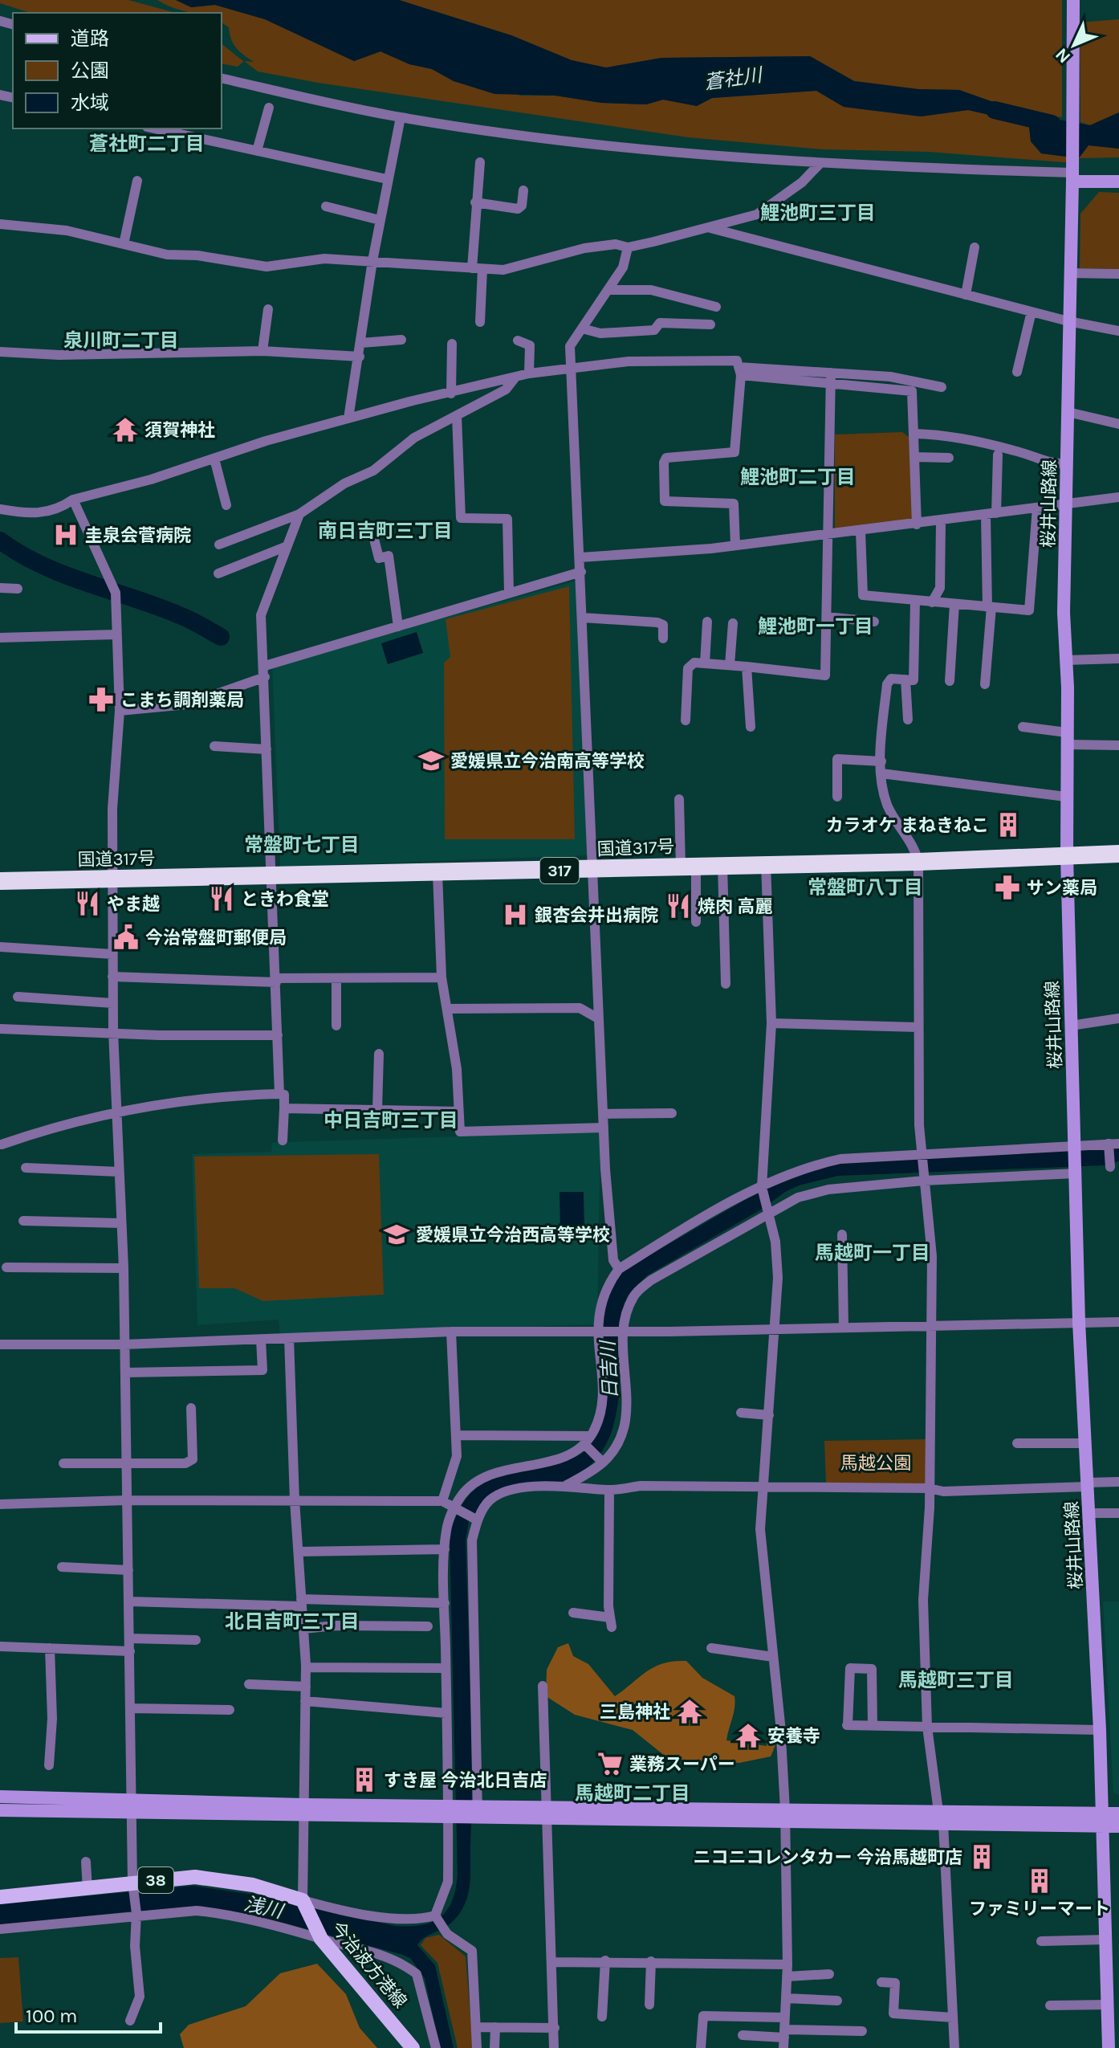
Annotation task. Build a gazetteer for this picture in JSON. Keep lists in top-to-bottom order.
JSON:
{
  "streets": {
    "highway": ["国道317号", "317"],
    "main road": ["桜井山路線", "38", "今治波方港線"]
  },
  "crossings": [
    ["桜井山路線", "国道317号"],
    ["38", "今治波方港線"]
  ],
  "districts": [
    "蒼社町二丁目",
    "鯉池町三丁目",
    "泉川町二丁目",
    "鯉池町二丁目",
    "南日吉町三丁目",
    "鯉池町一丁目",
    "常盤町七丁目",
    "常盤町八丁目",
    "中日吉町三丁目",
    "馬越町一丁目",
    "北日吉町三丁目",
    "馬越町三丁目",
    "馬越町二丁目"
  ],
  "water": ["蒼社川", "日吉川", "浅川"],
  "parks": ["馬越公園"],
  "places": {
    "temple": ["須賀神社", "三島神社", "安養寺"],
    "hospital": ["圭泉会菅病院", "銀杏会井出病院"],
    "pharmacy": ["こまち調剤薬局", "サン薬局"],
    "school or university": ["愛媛県立今治南高等学校", "愛媛県立今治西高等学校"],
    "building": [
      "カラオケ まねきねこ",
      "すき屋 今治北日吉店",
      "ニコニコレンタカー 今治馬越町店",
      "ファミリーマート"
    ],
    "restaurant": ["ときわ食堂", "やま越", "焼肉 高麗"],
    "public building": ["今治常盤町郵便局"],
    "supermarket": ["業務スーパー"]
  },
  "legend": ["道路", "公園", "水域"],
  "scale_bar": "100 m",
  "north": "bottom left"
}
